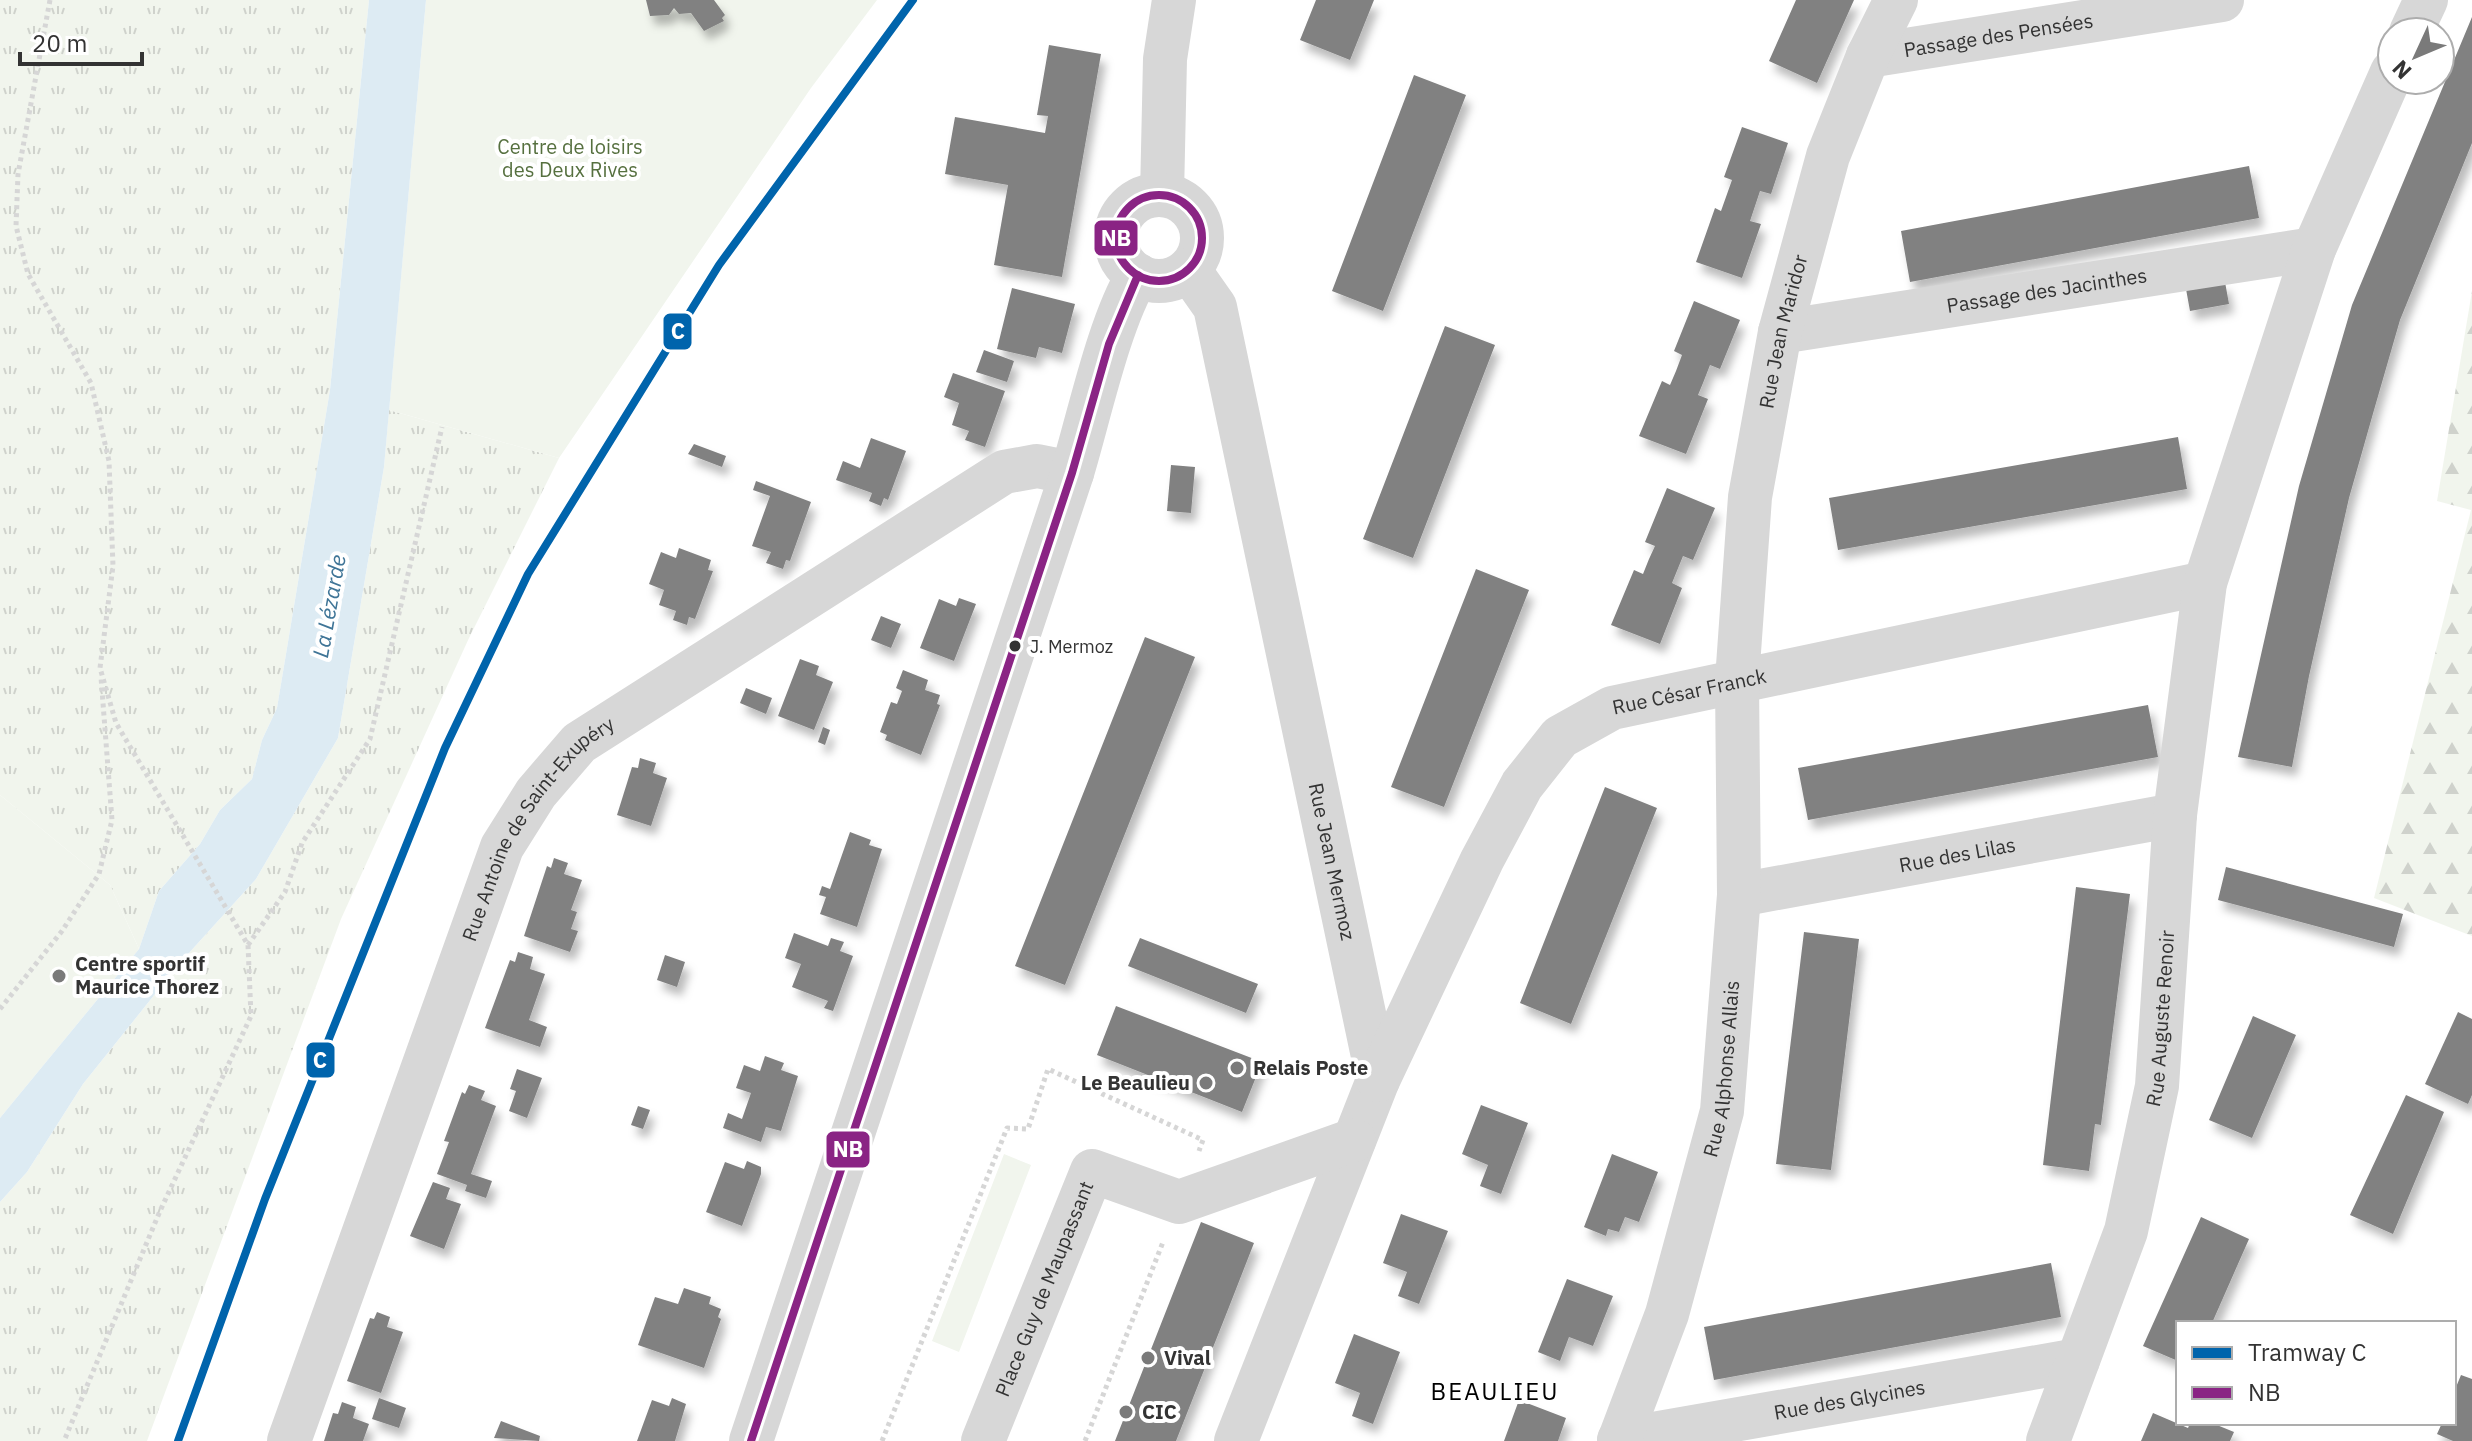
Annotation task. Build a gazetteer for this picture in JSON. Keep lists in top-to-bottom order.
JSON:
{
  "streets": {
    "street": [
      "Passage des Pensées",
      "Passage des Jacinthes",
      "Rue Jean Maridor",
      "Rue César Franck",
      "Rue Antoine de Saint-Exupéry",
      "Rue des Lilas",
      "Rue Jean Mermoz",
      "Rue Auguste Renoir",
      "Rue Alphonse Allais",
      "Place Guy de Maupassant",
      "Rue des Glycines"
    ]
  },
  "crossings": [
    ["Passage des Pensées", "Rue Jean Maridor"],
    ["Passage des Jacinthes", "Rue Jean Maridor"],
    ["Rue Jean Maridor", "Rue César Franck"],
    ["Rue Jean Maridor", "Rue Alphonse Allais"],
    ["Rue César Franck", "Rue Jean Mermoz"],
    ["Rue César Franck", "Rue Auguste Renoir"],
    ["Rue César Franck", "Rue Alphonse Allais"],
    ["Rue des Lilas", "Rue Auguste Renoir"],
    ["Rue des Lilas", "Rue Alphonse Allais"],
    ["Rue Auguste Renoir", "Rue des Glycines"],
    ["Rue Alphonse Allais", "Rue des Glycines"]
  ],
  "districts": ["BEAULIEU"],
  "water": ["La Lézarde"],
  "parks": ["Centre de loisirs des Deux Rives"],
  "places": [
    "J. Mermoz",
    "Centre sportif Maurice Thorez",
    "Relais Poste",
    "Le Beaulieu",
    "Vival",
    "CIC"
  ],
  "lines": ["tram line C", "transit line NB"],
  "legend": ["Tramway C", "NB"],
  "scale_bar": "20 m",
  "north": "bottom left"
}
